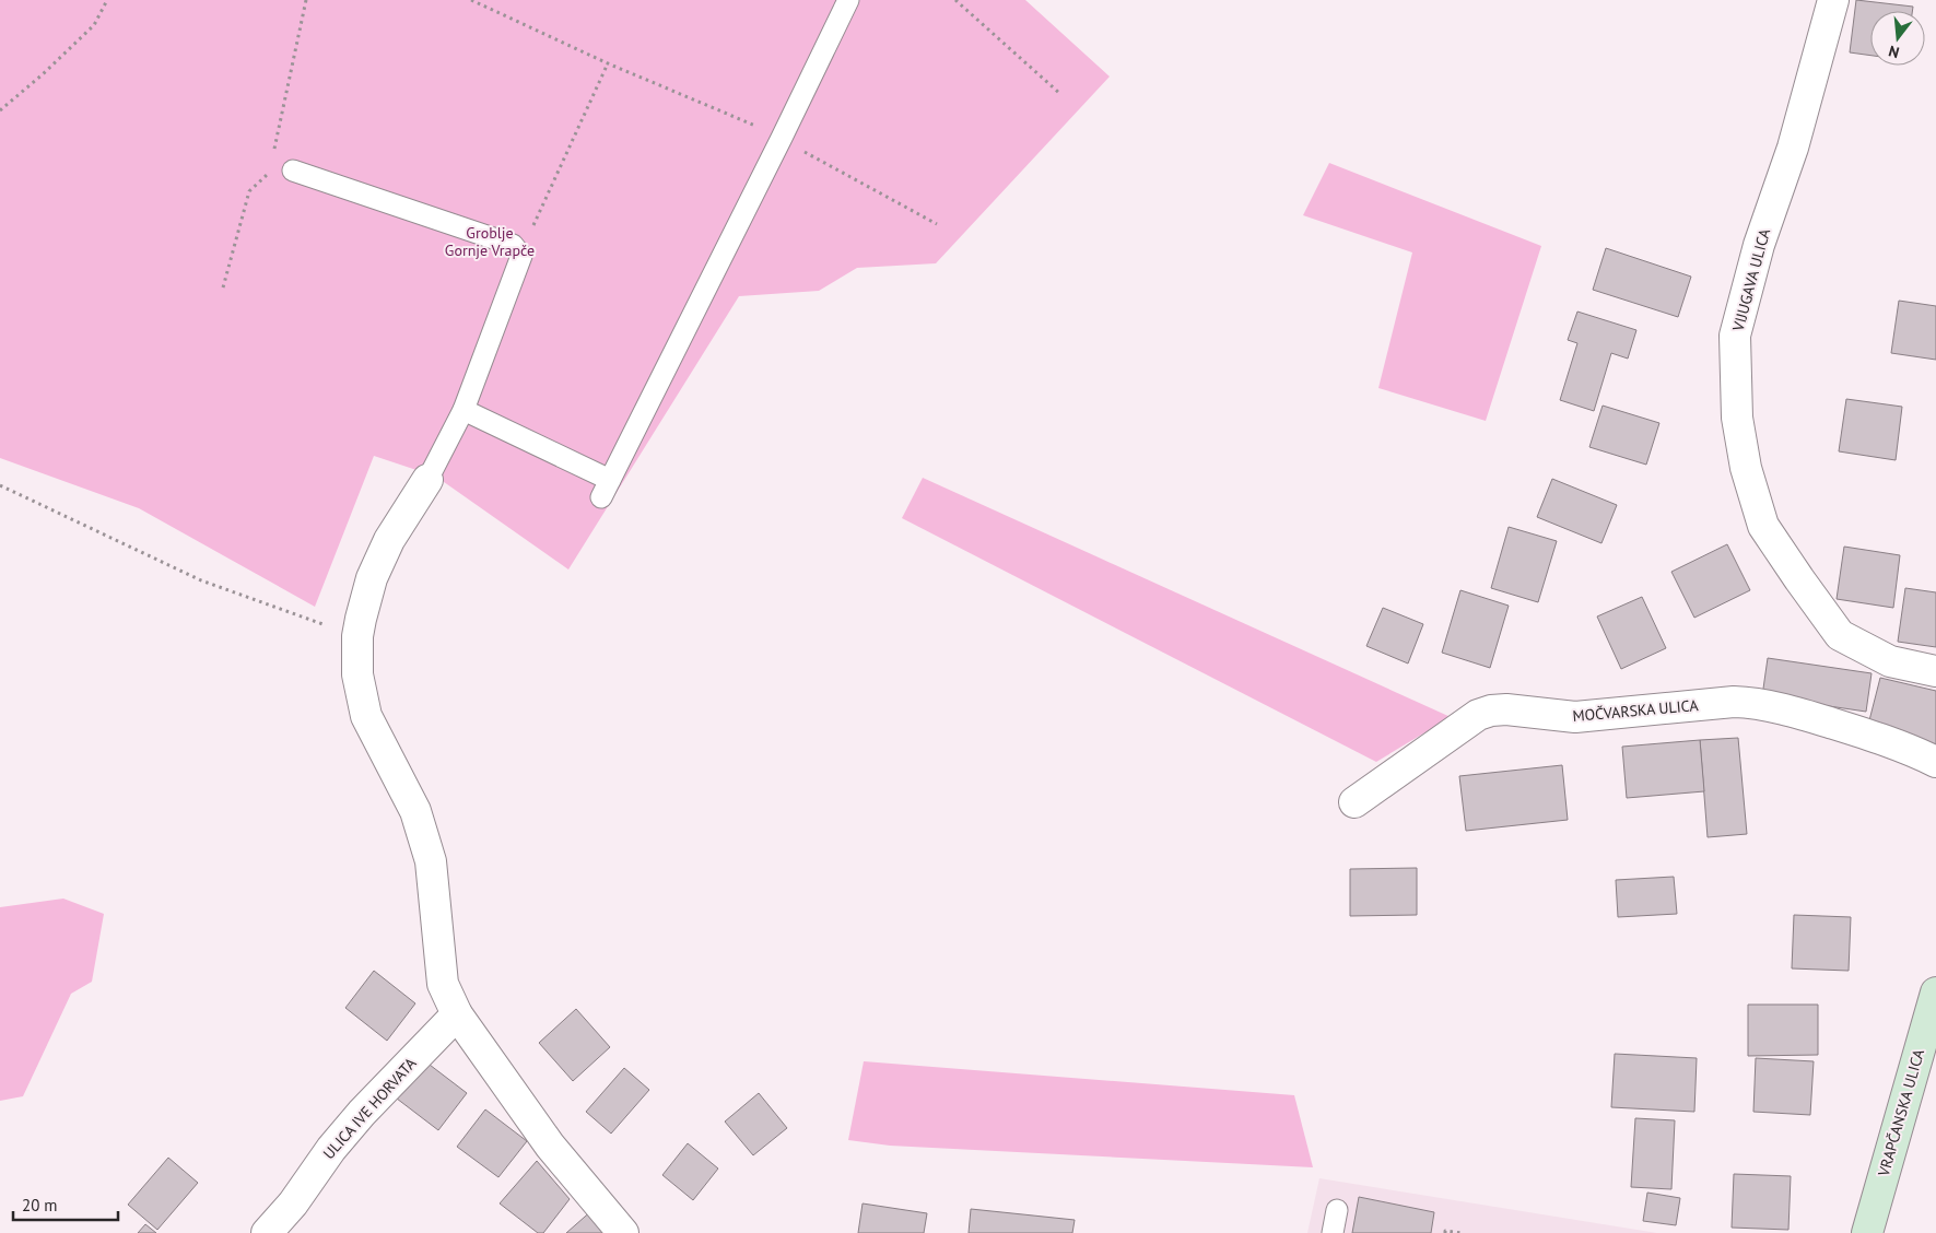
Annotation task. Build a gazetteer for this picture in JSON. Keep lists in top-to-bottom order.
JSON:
{
  "streets": {
    "main road": ["VRAPČANSKA ULICA"],
    "street": ["VIJUGAVA ULICA", "MOČVARSKA ULICA", "ULICA IVE HORVATA"]
  },
  "parks": ["Groblje Gornje Vrapče"],
  "scale_bar": "20 m",
  "north": "bottom"
}
